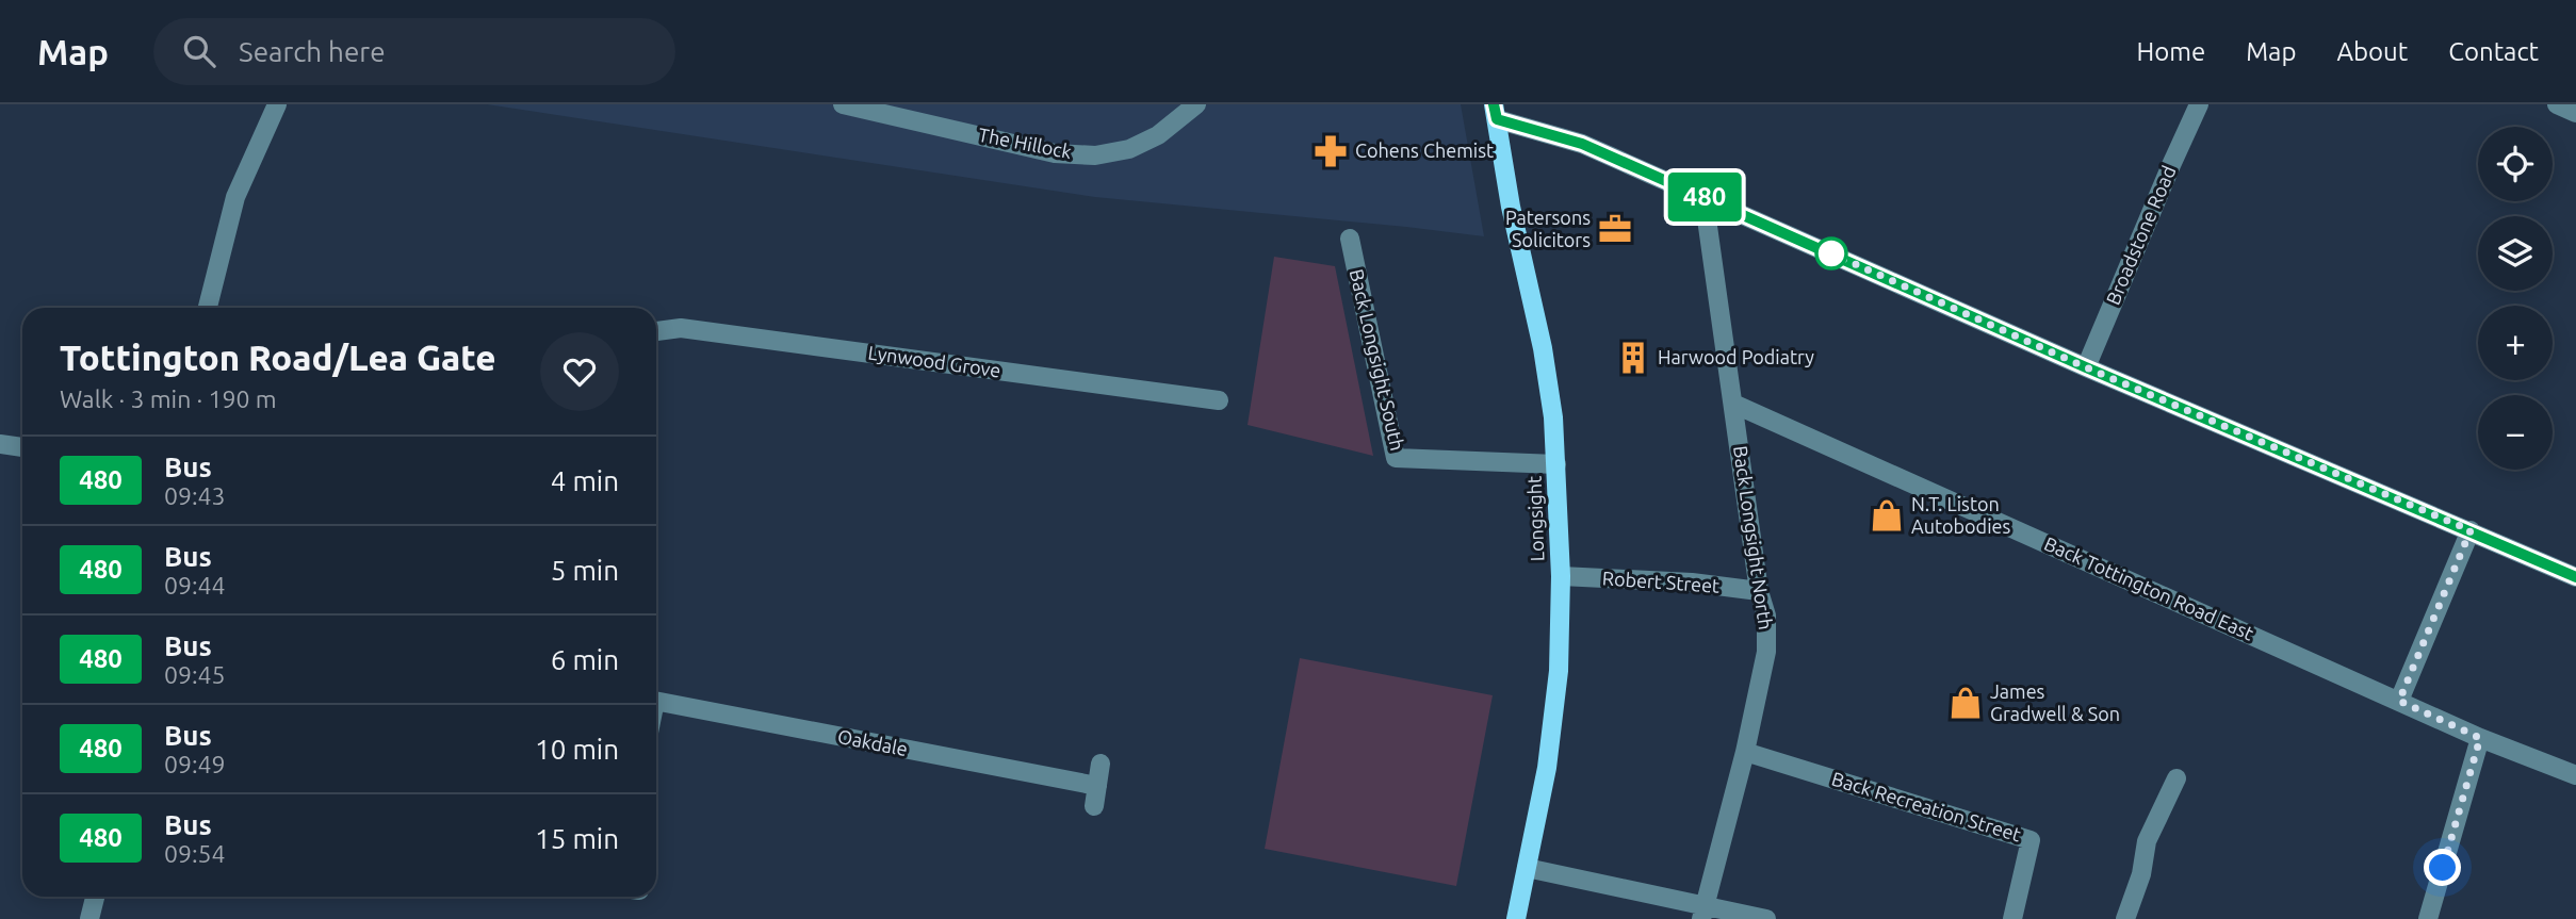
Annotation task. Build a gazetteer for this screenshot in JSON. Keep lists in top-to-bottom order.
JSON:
{
  "streets": {
    "main road": ["Longsight"],
    "street": [
      "The Hillock",
      "Broadstone Road",
      "Back Longsight South",
      "Lynwood Grove",
      "Back Longsight North",
      "Robert Street",
      "Back Tottington Road East",
      "Oakdale",
      "Back Recreation Street"
    ]
  },
  "crossings": [
    ["Back Longsight South", "Longsight"],
    ["Longsight", "Robert Street"],
    ["Back Longsight North", "Robert Street"],
    ["Back Longsight North", "Back Tottington Road East"],
    ["Back Longsight North", "Back Recreation Street"]
  ],
  "places": {
    "pharmacy": ["Cohens Chemist"],
    "office": ["Patersons Solicitors"],
    "building": ["Harwood Podiatry"],
    "shop": ["N.T. Liston Autobodies", "James Gradwell & Son"]
  },
  "lines": ["bus line 480"],
  "page": {
    "header": "Map",
    "search": "Search here",
    "nav": [
      "Home",
      "Map",
      "About",
      "Contact"
    ],
    "on_map": "480",
    "map_buttons": ["+", "−"],
    "heading": ["Tottington Road/Lea Gate", "Walk · 3 min · 190 m"],
    "list": [
      {
        "mark": "480",
        "name": "Bus",
        "note": "09:43",
        "value": "4 min"
      },
      {
        "mark": "480",
        "name": "Bus",
        "note": "09:44",
        "value": "5 min"
      },
      {
        "mark": "480",
        "name": "Bus",
        "note": "09:45",
        "value": "6 min"
      },
      {
        "mark": "480",
        "name": "Bus",
        "note": "09:49",
        "value": "10 min"
      },
      {
        "mark": "480",
        "name": "Bus",
        "note": "09:54",
        "value": "15 min"
      }
    ]
  }
}
